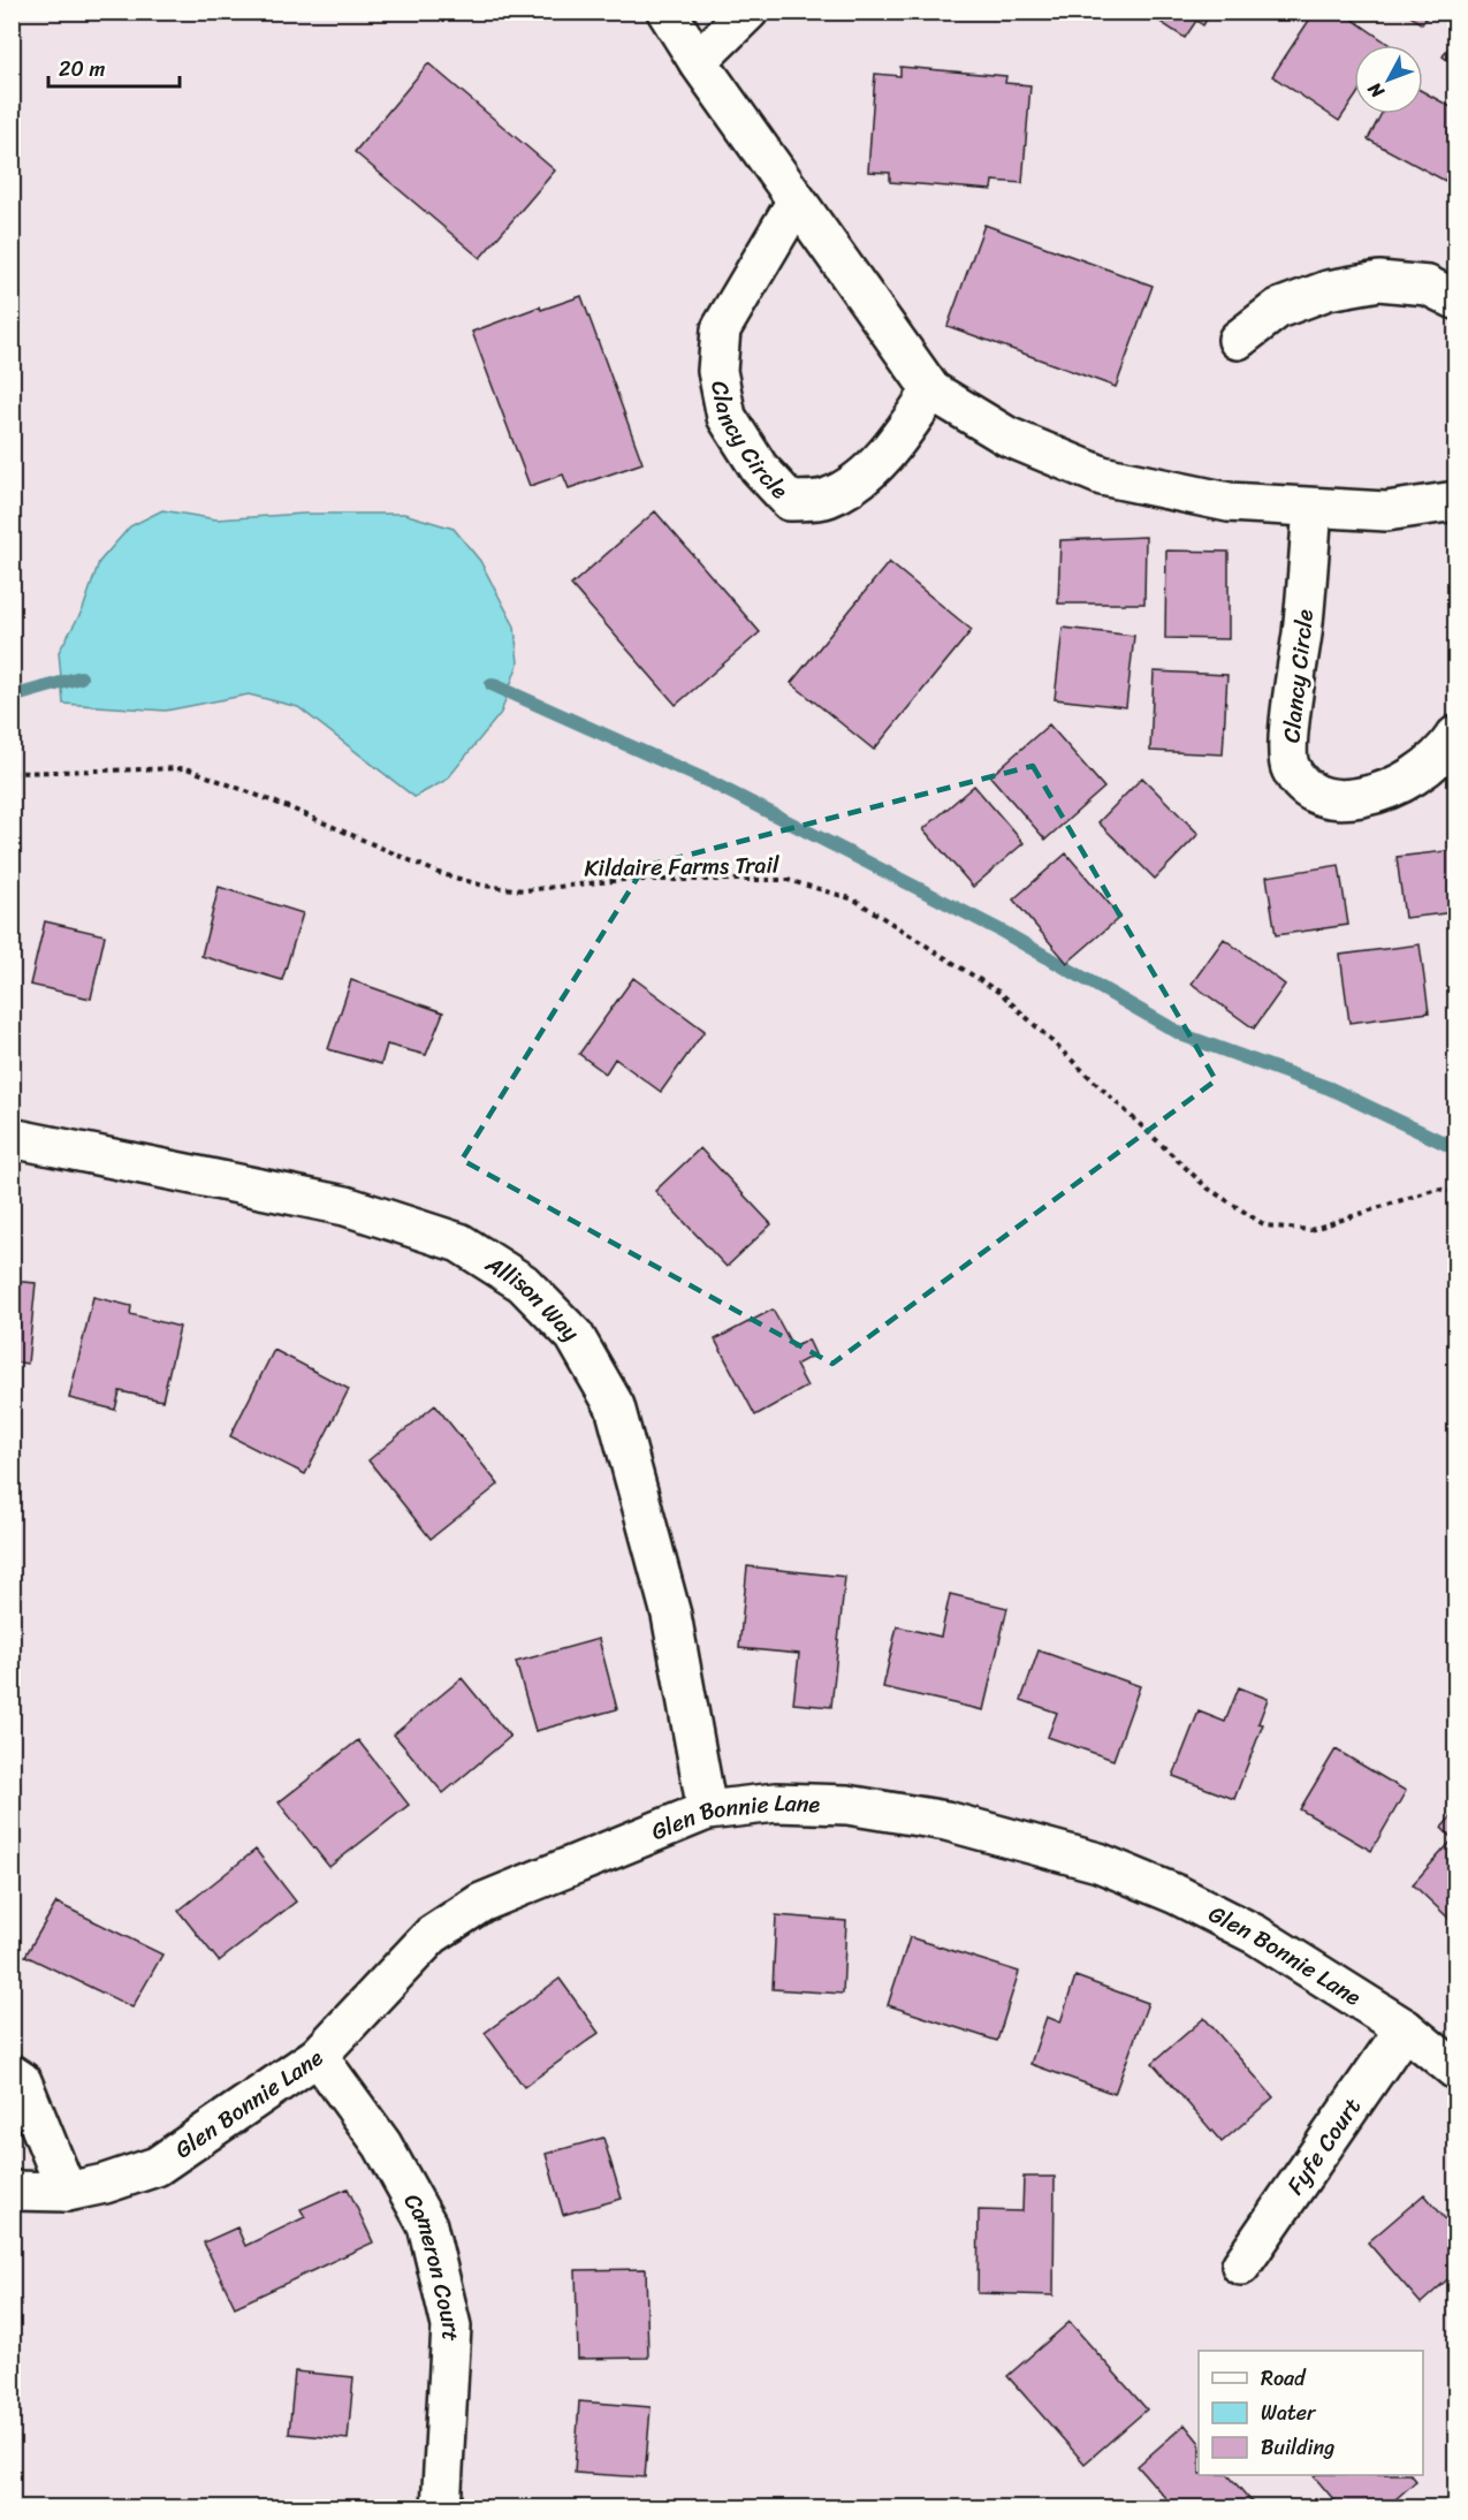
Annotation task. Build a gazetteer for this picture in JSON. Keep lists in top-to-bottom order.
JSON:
{
  "streets": {
    "street": [
      "Clancy Circle",
      "Allison Way",
      "Glen Bonnie Lane",
      "Fyfe Court",
      "Cameron Court"
    ],
    "path": ["Kildaire Farms Trail"]
  },
  "crossings": [
    ["Allison Way", "Glen Bonnie Lane"],
    ["Glen Bonnie Lane", "Fyfe Court"],
    ["Glen Bonnie Lane", "Cameron Court"]
  ],
  "legend": ["Road", "Water", "Building"],
  "scale_bar": "20 m",
  "north": "bottom left"
}
